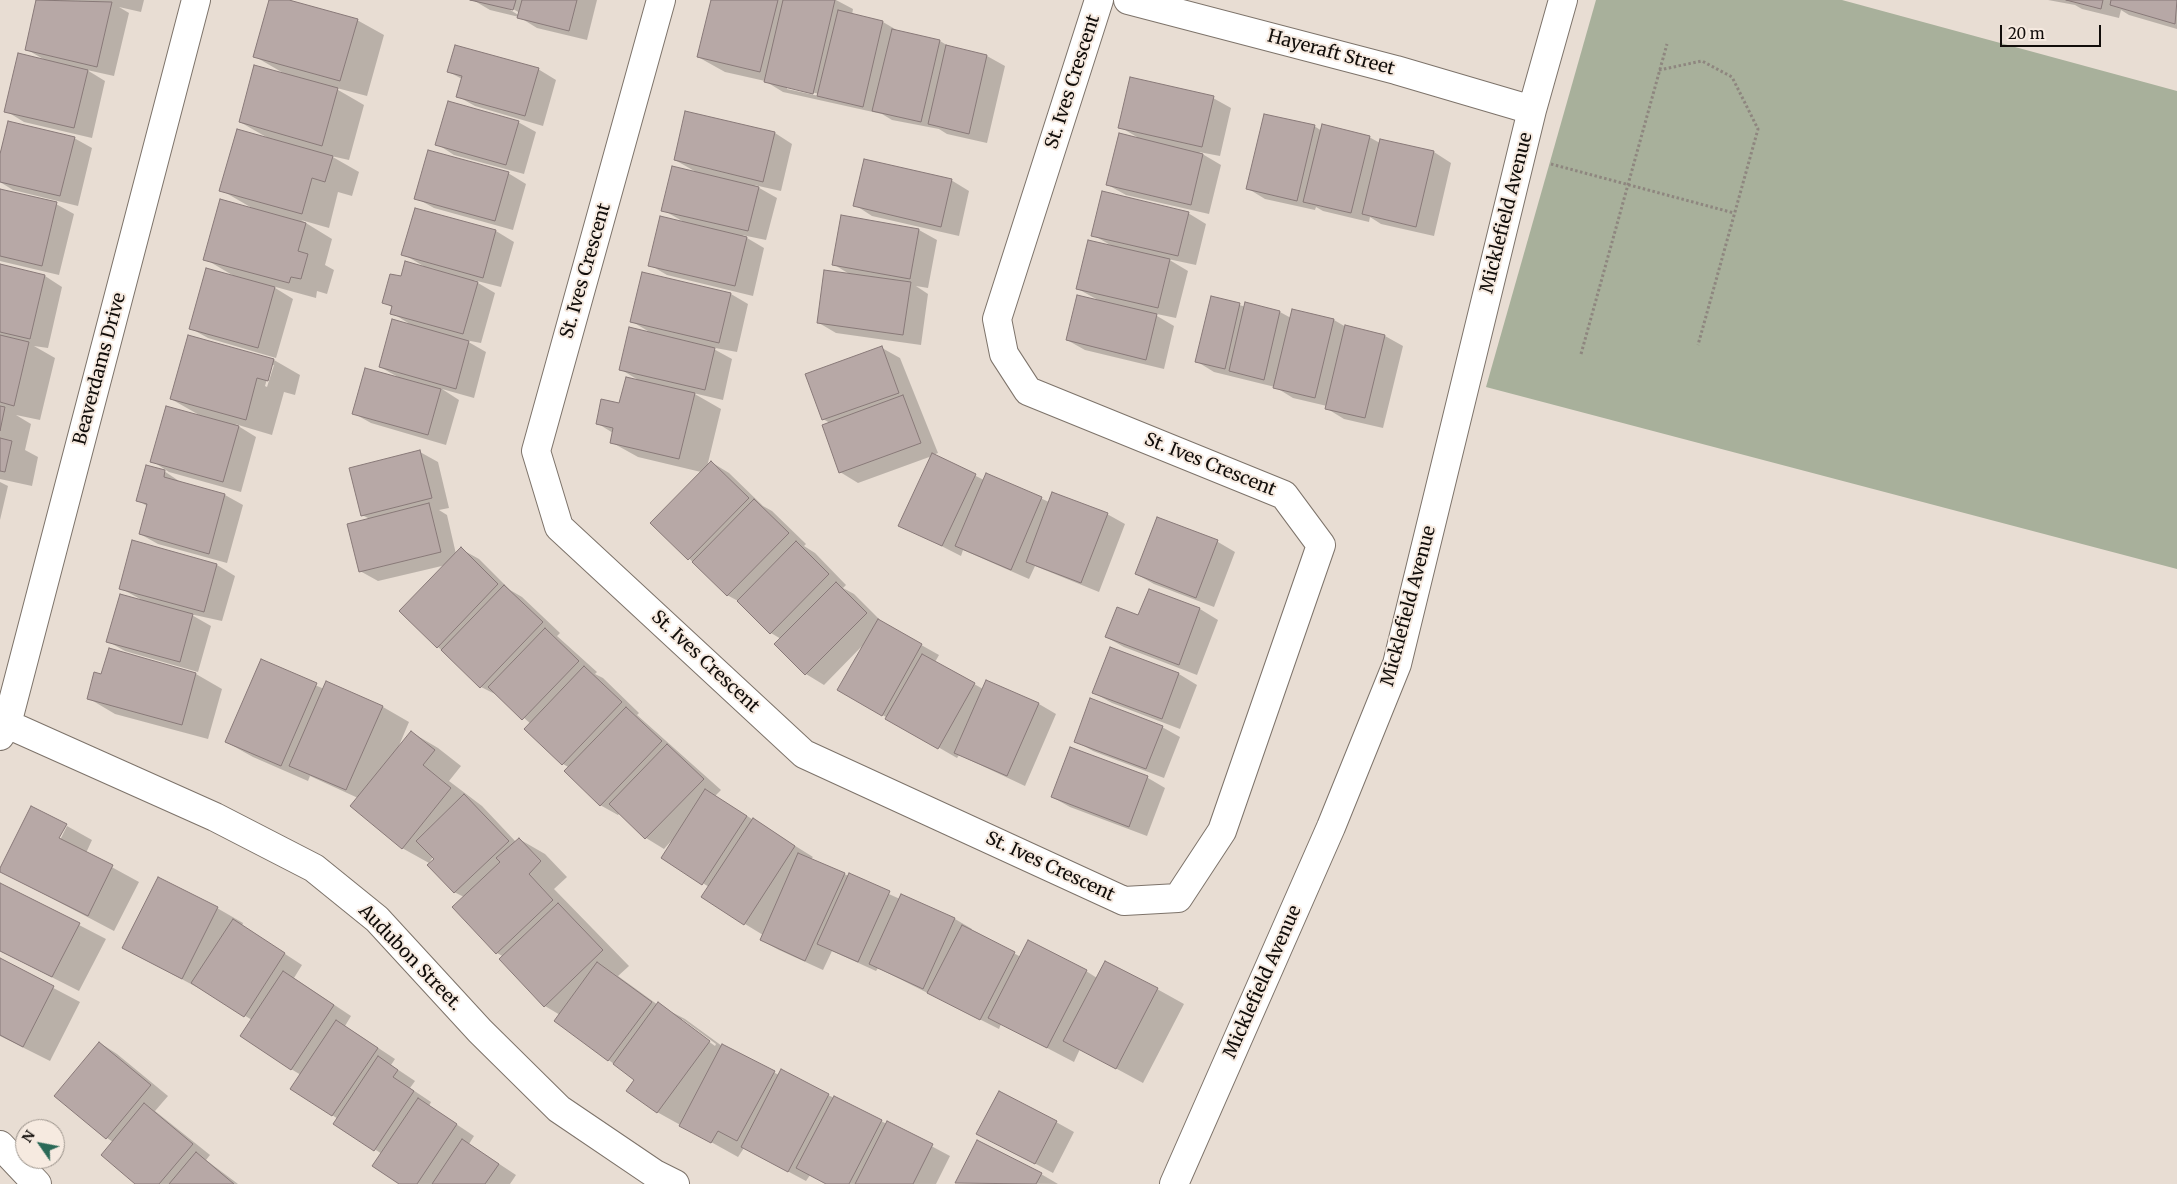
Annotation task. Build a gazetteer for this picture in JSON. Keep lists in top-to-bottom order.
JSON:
{
  "streets": {
    "street": [
      "Hayeraft Street",
      "St. Ives Crescent",
      "Micklefield Avenue",
      "Beaverdams Drive",
      "Audubon Street."
    ]
  },
  "crossings": [
    ["Hayeraft Street", "Micklefield Avenue"],
    ["Beaverdams Drive", "Audubon Street."]
  ],
  "scale_bar": "20 m",
  "north": "top left"
}
